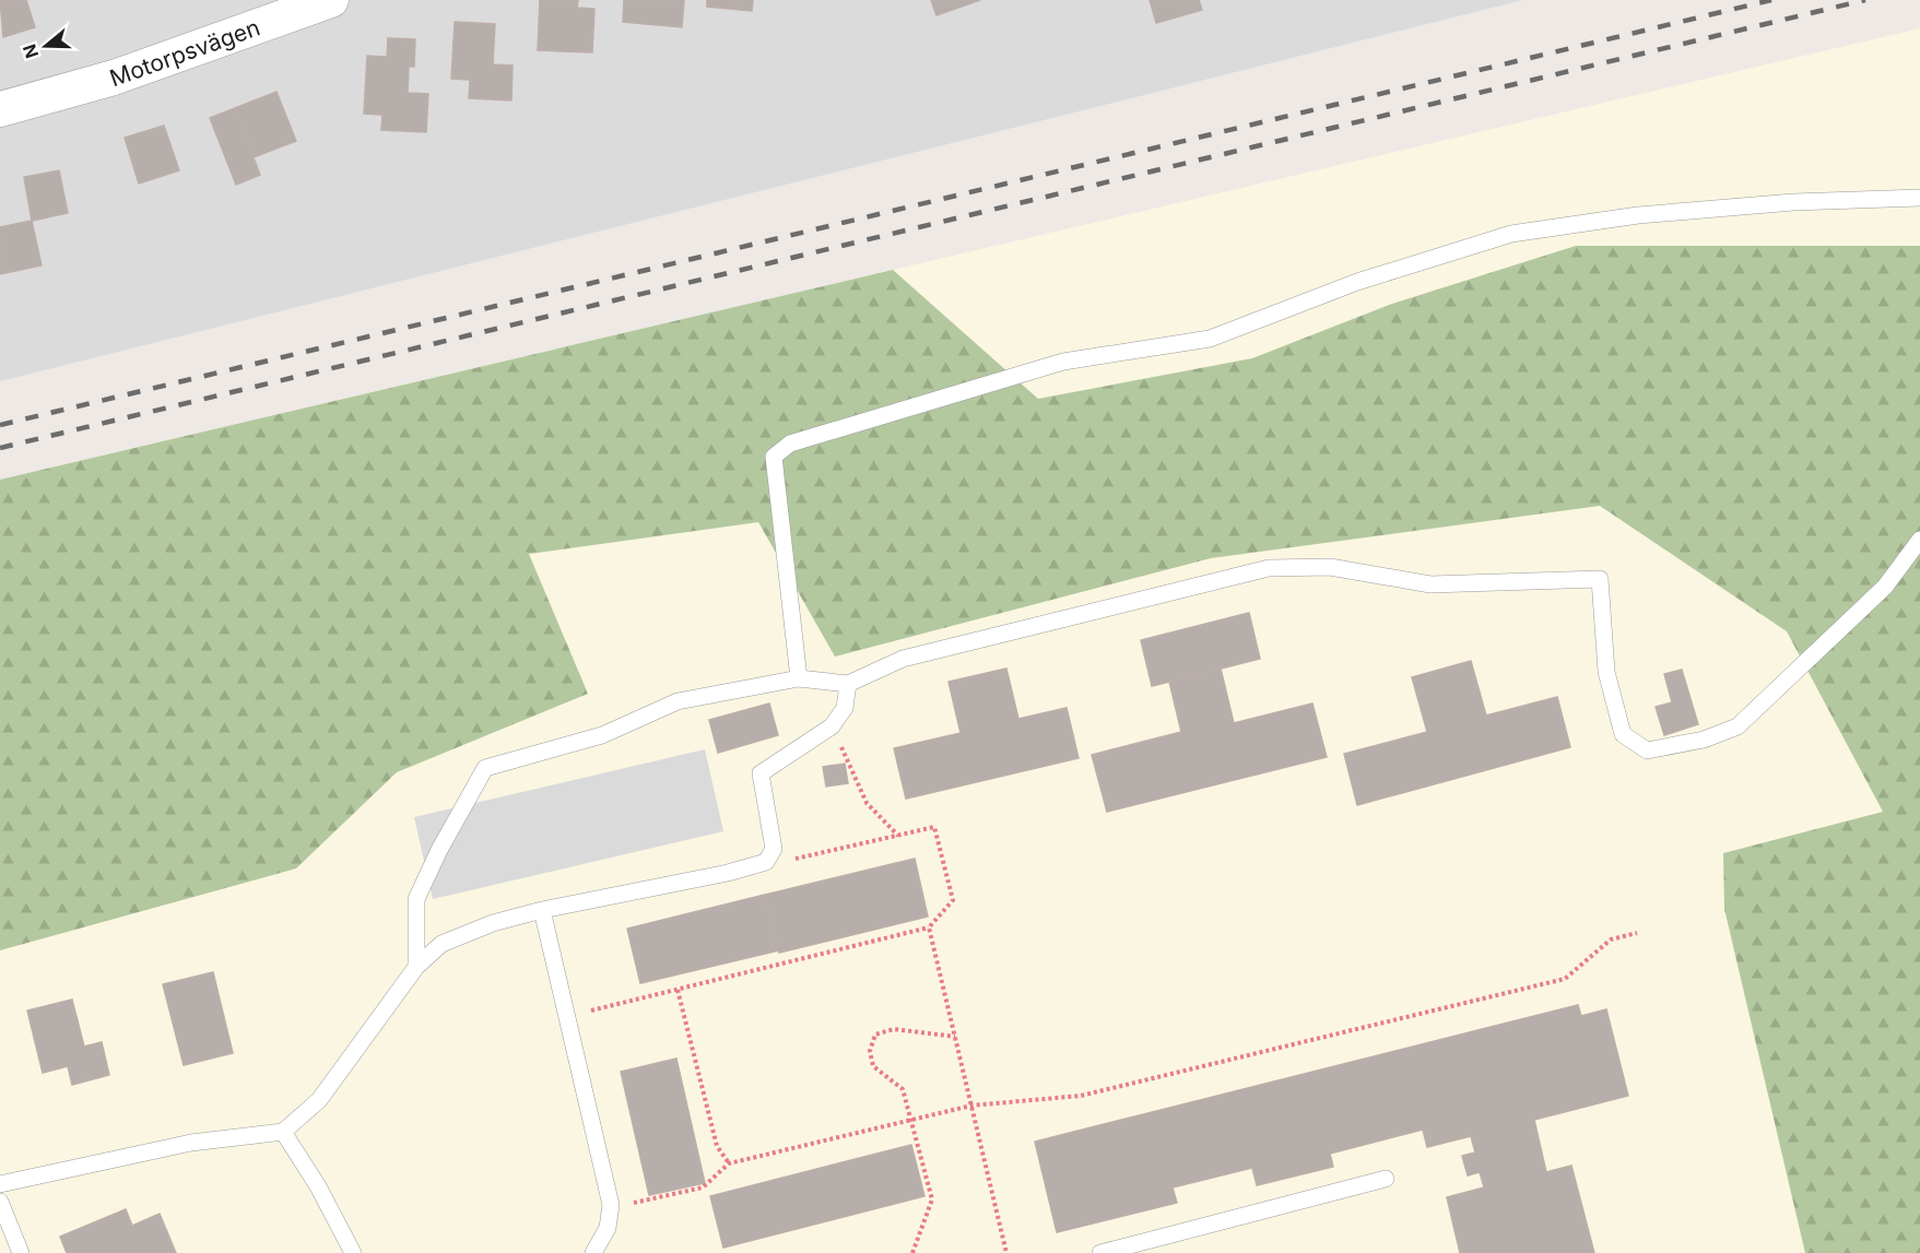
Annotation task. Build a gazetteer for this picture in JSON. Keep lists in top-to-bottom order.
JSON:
{
  "streets": {
    "street": ["Motorpsvägen"]
  },
  "north": "left"
}
